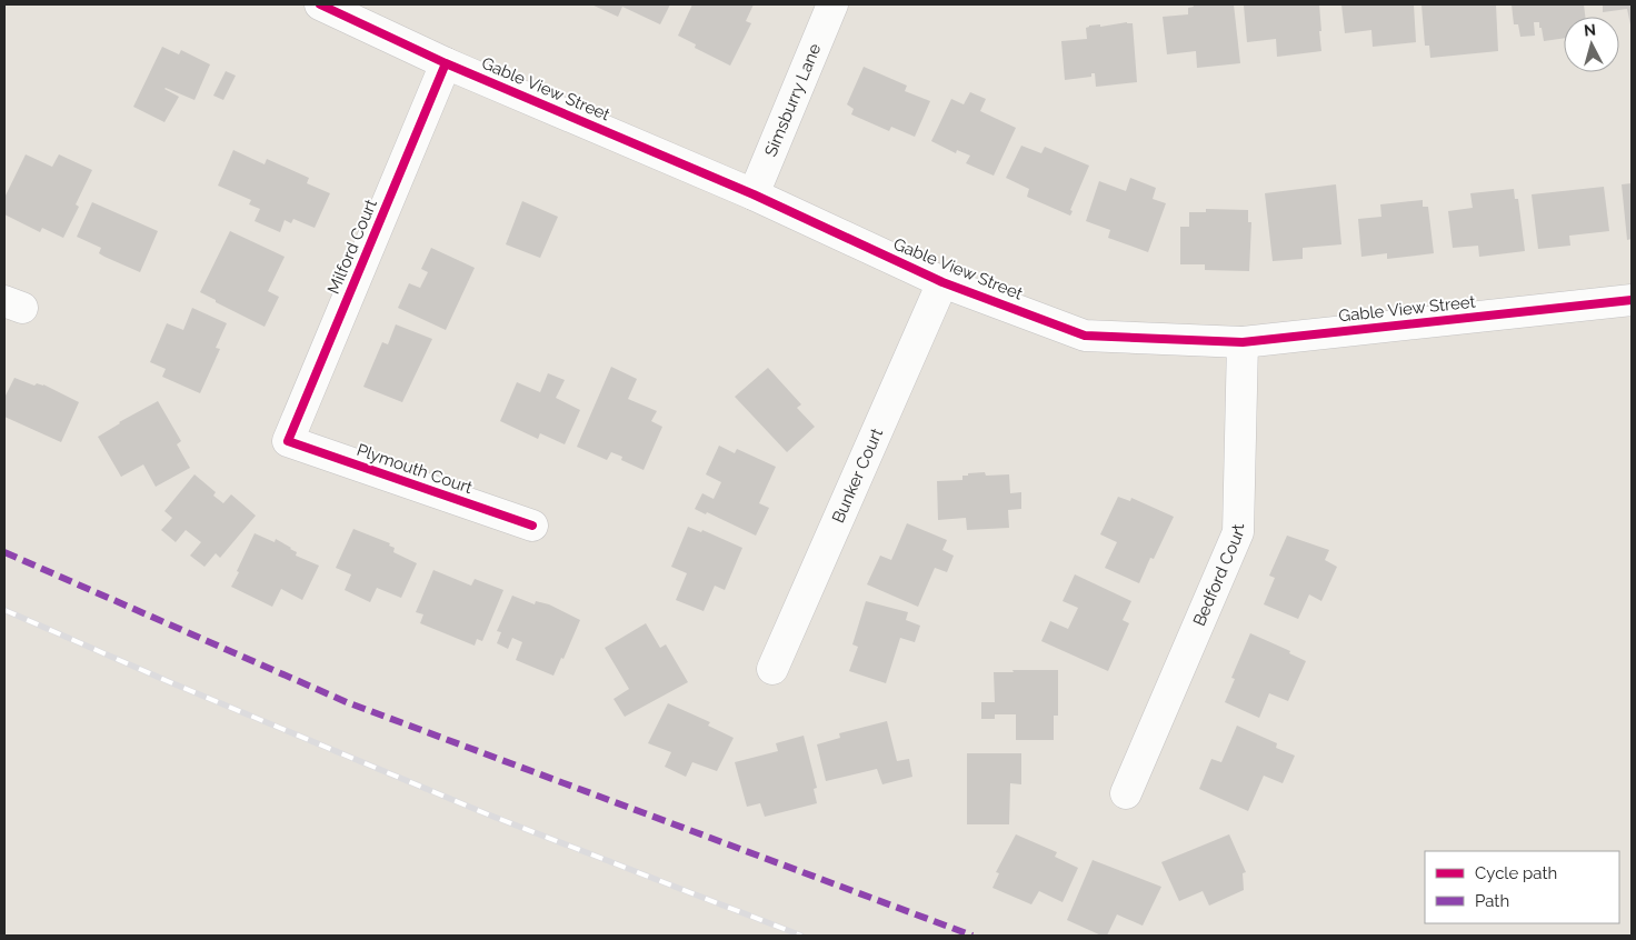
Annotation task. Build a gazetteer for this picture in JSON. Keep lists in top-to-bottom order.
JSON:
{
  "streets": {
    "street": [
      "Gable View Street",
      "Simsburry Lane",
      "Milford Court",
      "Plymouth Court",
      "Bunker Court",
      "Bedford Court"
    ]
  },
  "crossings": [
    ["Gable View Street", "Simsburry Lane"],
    ["Gable View Street", "Milford Court"],
    ["Gable View Street", "Bunker Court"],
    ["Gable View Street", "Bedford Court"],
    ["Milford Court", "Plymouth Court"]
  ],
  "legend": ["Cycle path", "Path"],
  "north": "top"
}
